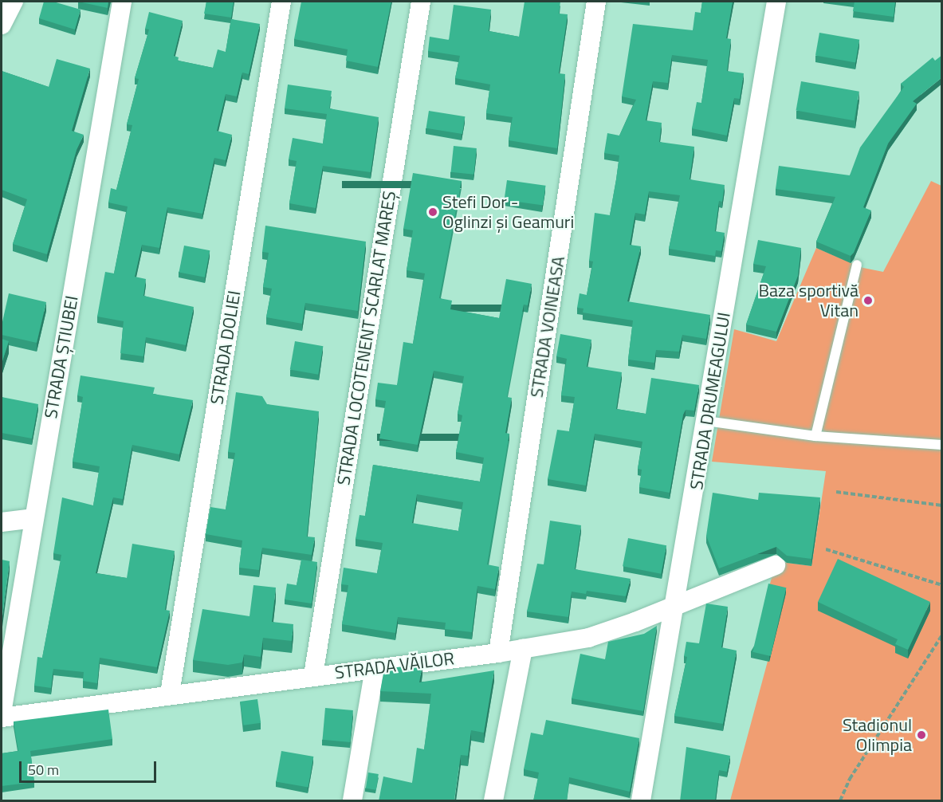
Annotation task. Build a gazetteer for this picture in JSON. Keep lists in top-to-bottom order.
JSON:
{
  "streets": {
    "street": [
      "STRADA VOINEASA",
      "STRADA LOCOTENENT SCARLAT MAREȘ",
      "STRADA DOLIEI",
      "STRADA ȘTIUBEI",
      "STRADA DRUMEAGULUI",
      "STRADA VĂILOR"
    ]
  },
  "crossings": [
    ["STRADA VOINEASA", "STRADA VĂILOR"],
    ["STRADA LOCOTENENT SCARLAT MAREȘ", "STRADA VĂILOR"],
    ["STRADA DOLIEI", "STRADA VĂILOR"],
    ["STRADA DRUMEAGULUI", "STRADA VĂILOR"]
  ],
  "places": ["Stefi Dor - Oglinzi și Geamuri", "Baza sportivă Vitan", "Stadionul Olimpia"],
  "scale_bar": "50 m"
}
